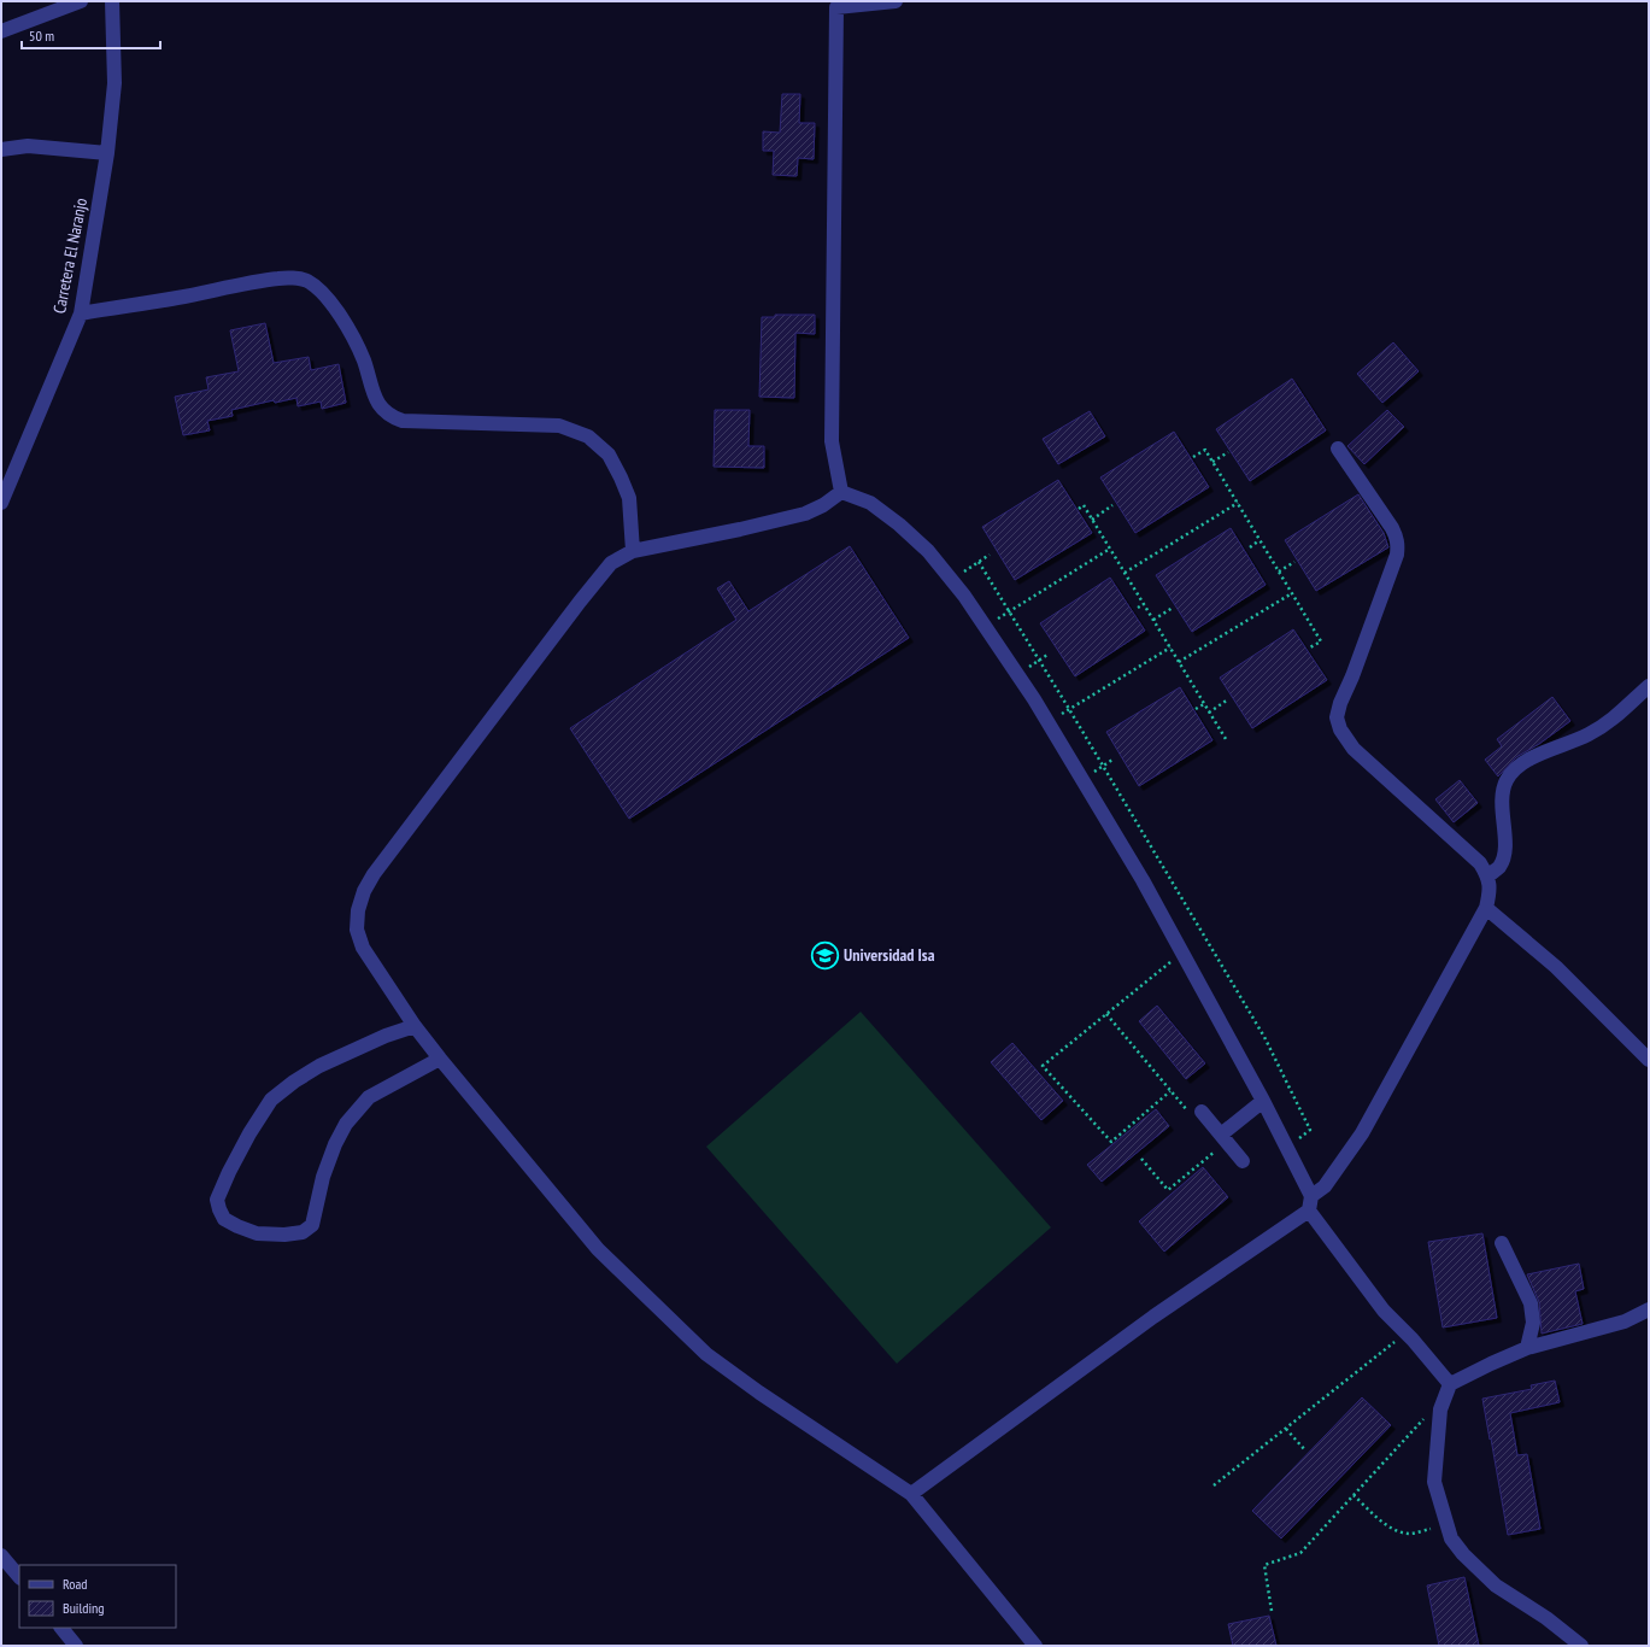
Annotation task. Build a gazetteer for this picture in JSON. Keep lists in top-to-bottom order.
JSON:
{
  "streets": {
    "street": ["Carretera El Naranjo"]
  },
  "places": {
    "school or university": ["Universidad Isa"]
  },
  "legend": ["Road", "Building"],
  "scale_bar": "50 m"
}
